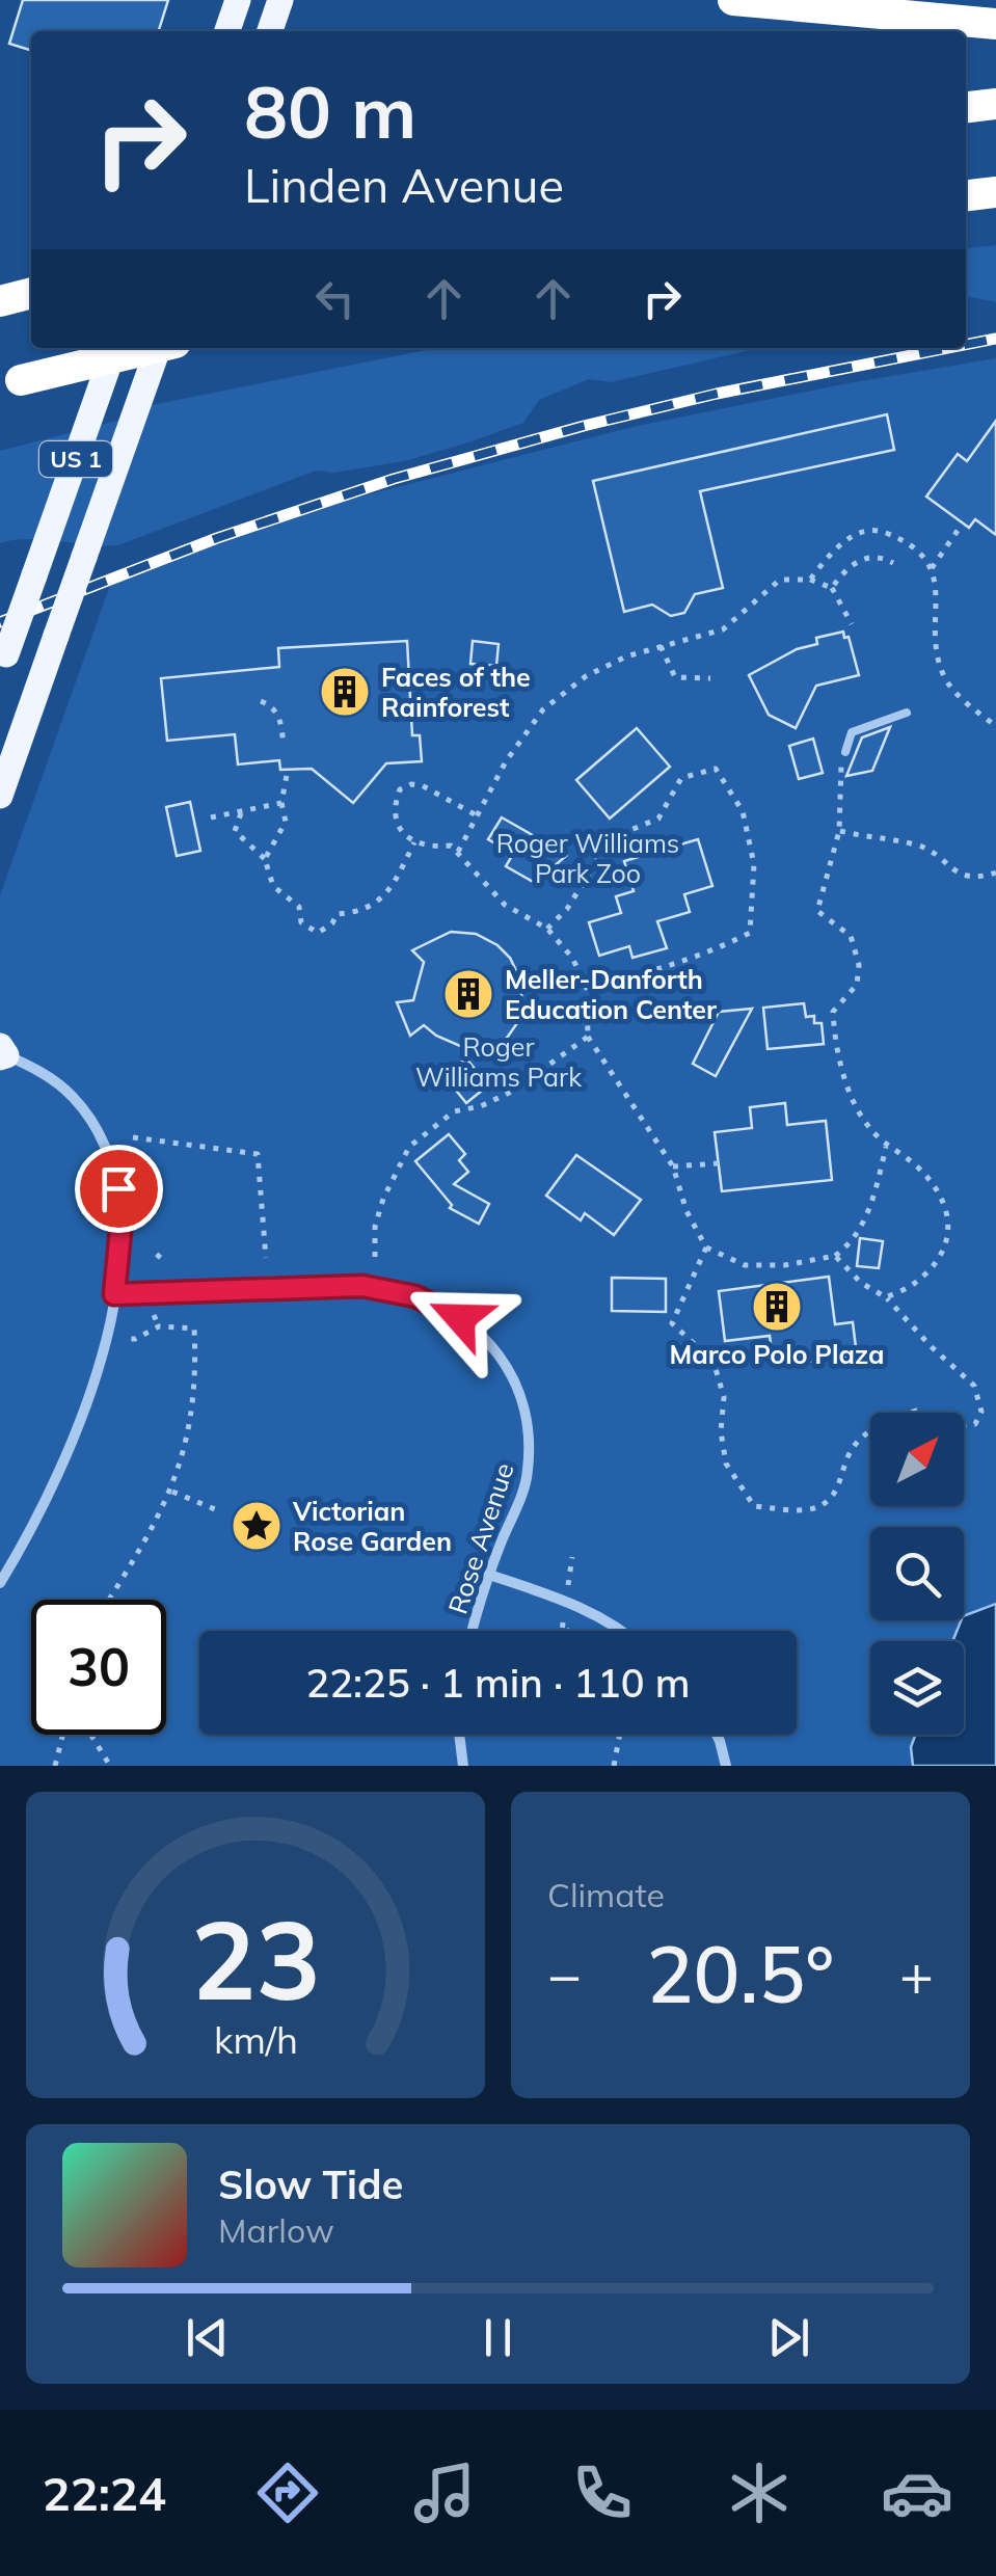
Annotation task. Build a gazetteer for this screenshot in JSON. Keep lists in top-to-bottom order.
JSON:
{
  "streets": {
    "main road": ["US 1"],
    "street": ["Rose Avenue"]
  },
  "parks": ["Roger Williams Park Zoo", "Roger Williams Park"],
  "places": {
    "building": ["Faces of the Rainforest", "Meller-Danforth Education Center", "Marco Polo Plaza"],
    "place": ["Victorian Rose Garden"]
  },
  "north": "top right",
  "page": {
    "turn": ["80 m", "Linden Avenue"],
    "limit": "30",
    "trip": "22:25 · 1 min · 110 m",
    "tile": "Climate",
    "heat": ["−", "20.5°", "+"],
    "song": ["Slow Tide", "Marlow"],
    "tabs": "22:24",
    "gauge": ["23", "km/h"]
  }
}
